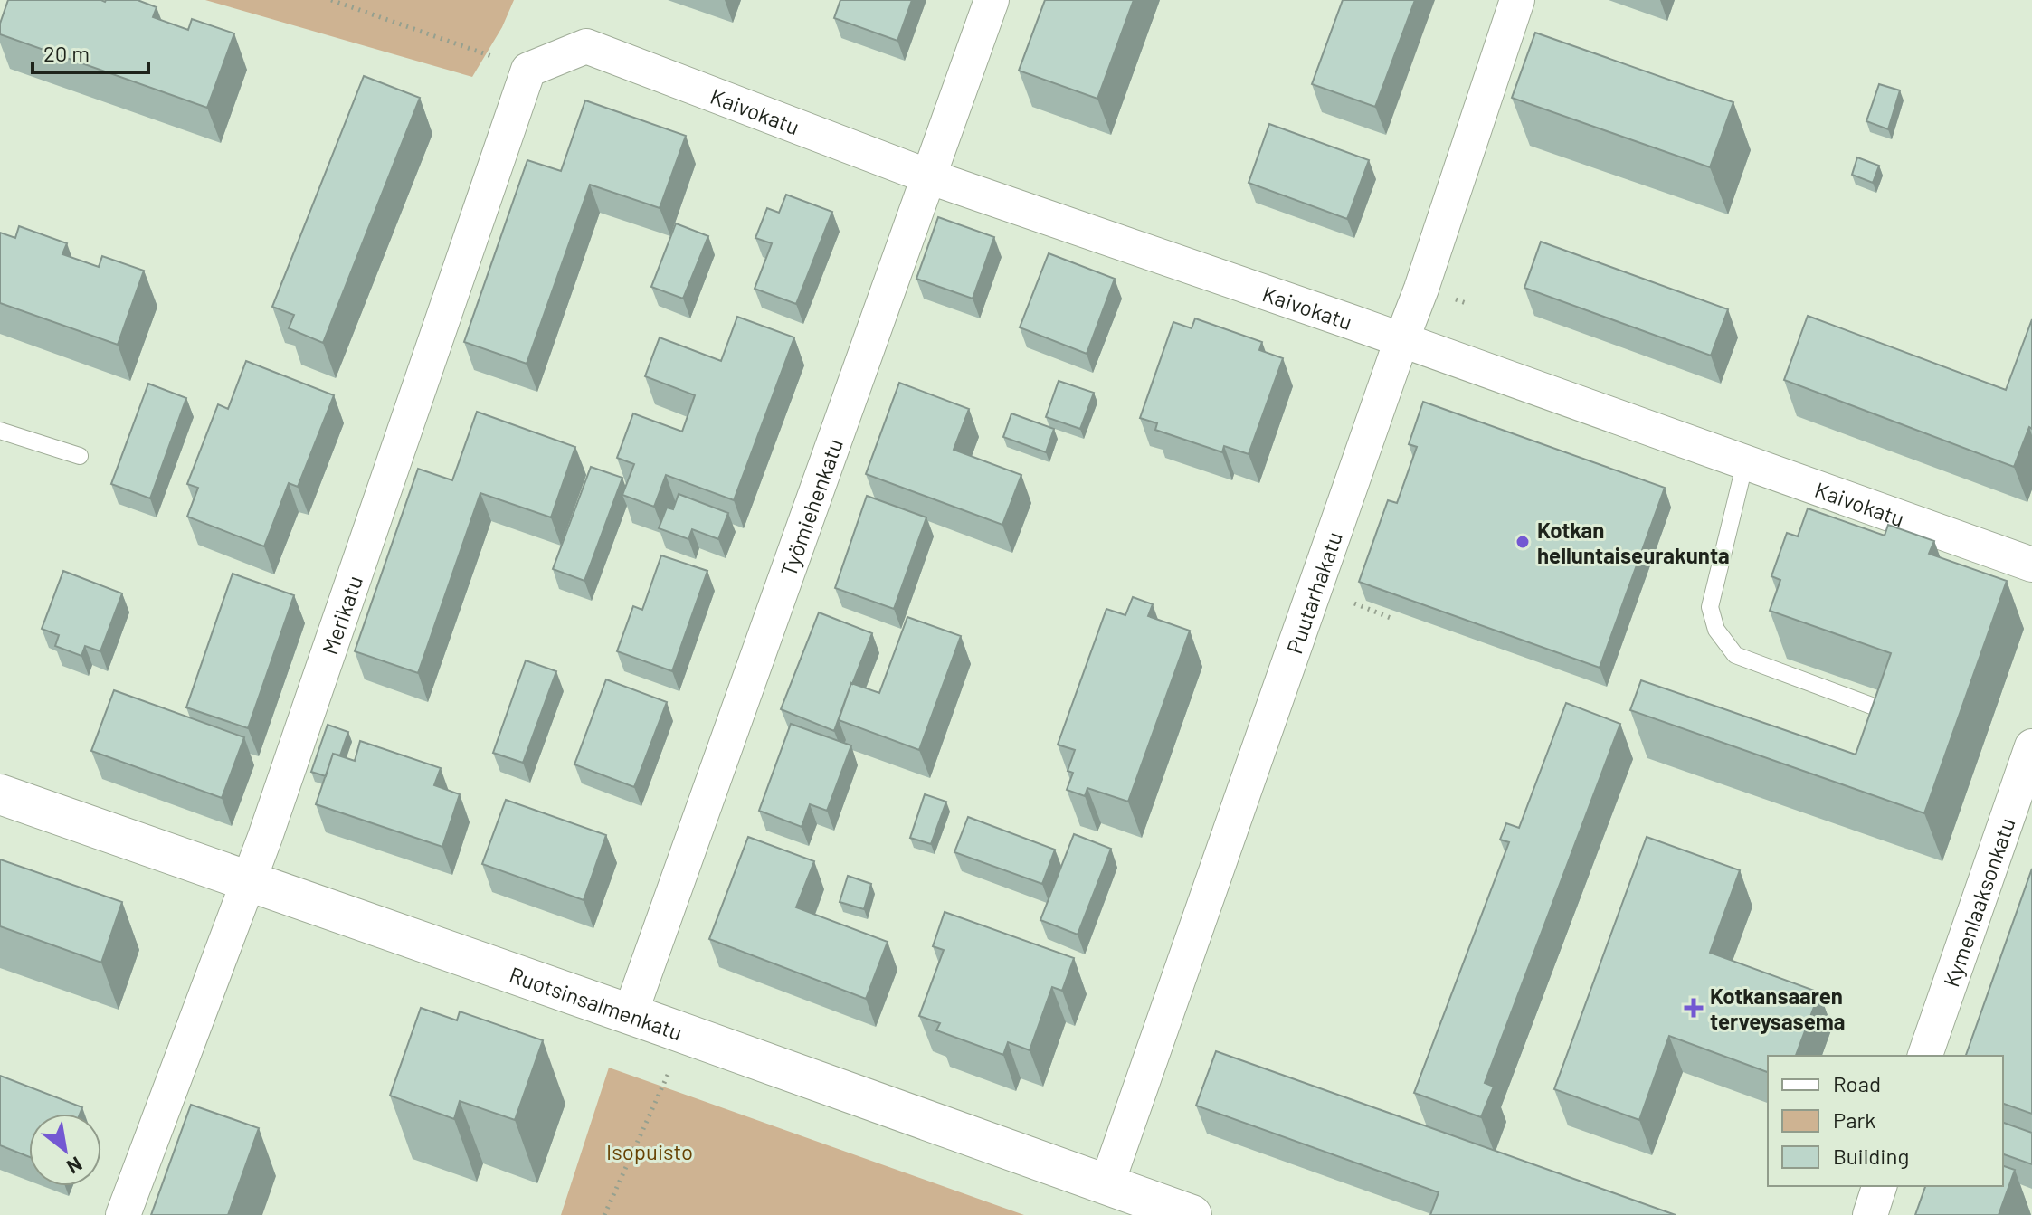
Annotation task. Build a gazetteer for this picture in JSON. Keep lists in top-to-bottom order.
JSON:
{
  "streets": {
    "street": [
      "Kaivokatu",
      "Työmiehenkatu",
      "Puutarhakatu",
      "Merikatu",
      "Kymenlaaksonkatu",
      "Ruotsinsalmenkatu"
    ]
  },
  "crossings": [
    ["Kaivokatu", "Työmiehenkatu"],
    ["Kaivokatu", "Puutarhakatu"],
    ["Kaivokatu", "Merikatu"],
    ["Työmiehenkatu", "Ruotsinsalmenkatu"],
    ["Puutarhakatu", "Ruotsinsalmenkatu"],
    ["Merikatu", "Ruotsinsalmenkatu"]
  ],
  "parks": ["Isopuisto"],
  "places": {
    "other": ["Kotkan helluntaiseurakunta"],
    "health": ["Kotkansaaren terveysasema"]
  },
  "legend": ["Road", "Park", "Building"],
  "scale_bar": "20 m",
  "north": "bottom right"
}
